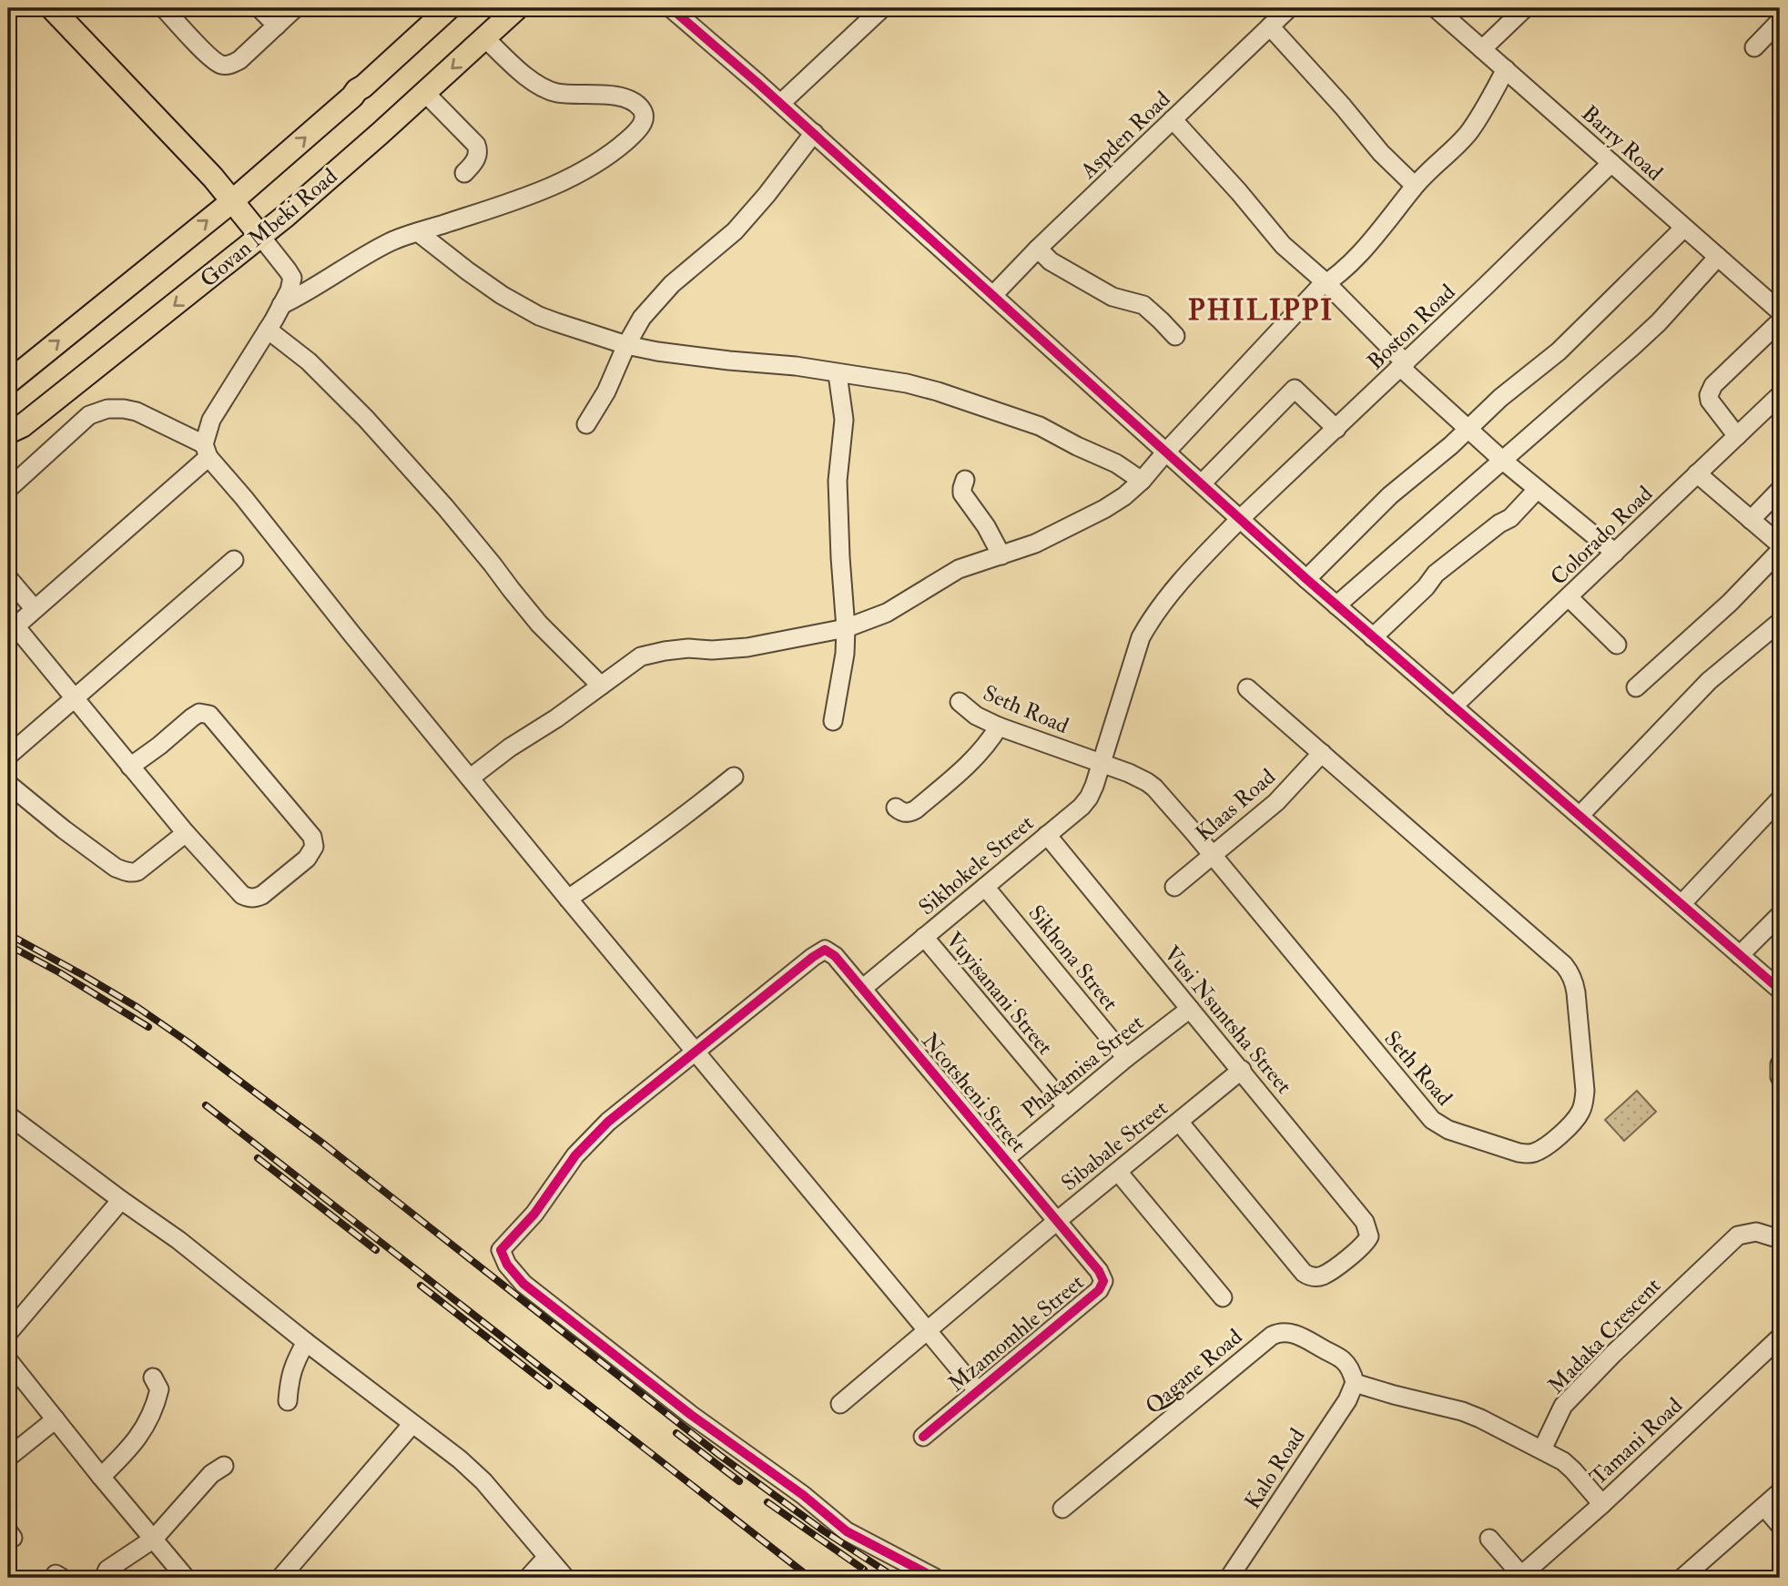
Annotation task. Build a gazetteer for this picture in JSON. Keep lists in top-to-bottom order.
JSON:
{
  "streets": {
    "main road": ["Govan Mbeki Road"],
    "street": [
      "Aspden Road",
      "Barry Road",
      "Boston Road",
      "Colorado Road",
      "Seth Road",
      "Klaas Road",
      "Sikhokele Street",
      "Sikhona Street",
      "Vuyisanani Street",
      "Vusi Nsuntsha Street",
      "Phakamisa Street",
      "Ncotsheni Street",
      "Sibabale Street",
      "Mzamomhle Street",
      "Madaka Crescent",
      "Qagane Road",
      "Tamani Road",
      "Kalo Road"
    ]
  },
  "crossings": [
    ["Barry Road", "Boston Road"],
    ["Boston Road", "Sikhokele Street"],
    ["Seth Road", "Klaas Road"],
    ["Seth Road", "Sikhokele Street"],
    ["Sikhokele Street", "Sikhona Street"],
    ["Sikhokele Street", "Vuyisanani Street"],
    ["Sikhokele Street", "Vusi Nsuntsha Street"],
    ["Sikhokele Street", "Ncotsheni Street"],
    ["Sikhona Street", "Phakamisa Street"],
    ["Vuyisanani Street", "Phakamisa Street"],
    ["Vusi Nsuntsha Street", "Phakamisa Street"],
    ["Vusi Nsuntsha Street", "Sibabale Street"],
    ["Phakamisa Street", "Ncotsheni Street"],
    ["Ncotsheni Street", "Sibabale Street"],
    ["Ncotsheni Street", "Mzamomhle Street"],
    ["Sibabale Street", "Mzamomhle Street"],
    ["Qagane Road", "Kalo Road"]
  ],
  "districts": ["PHILIPPI"]
}
